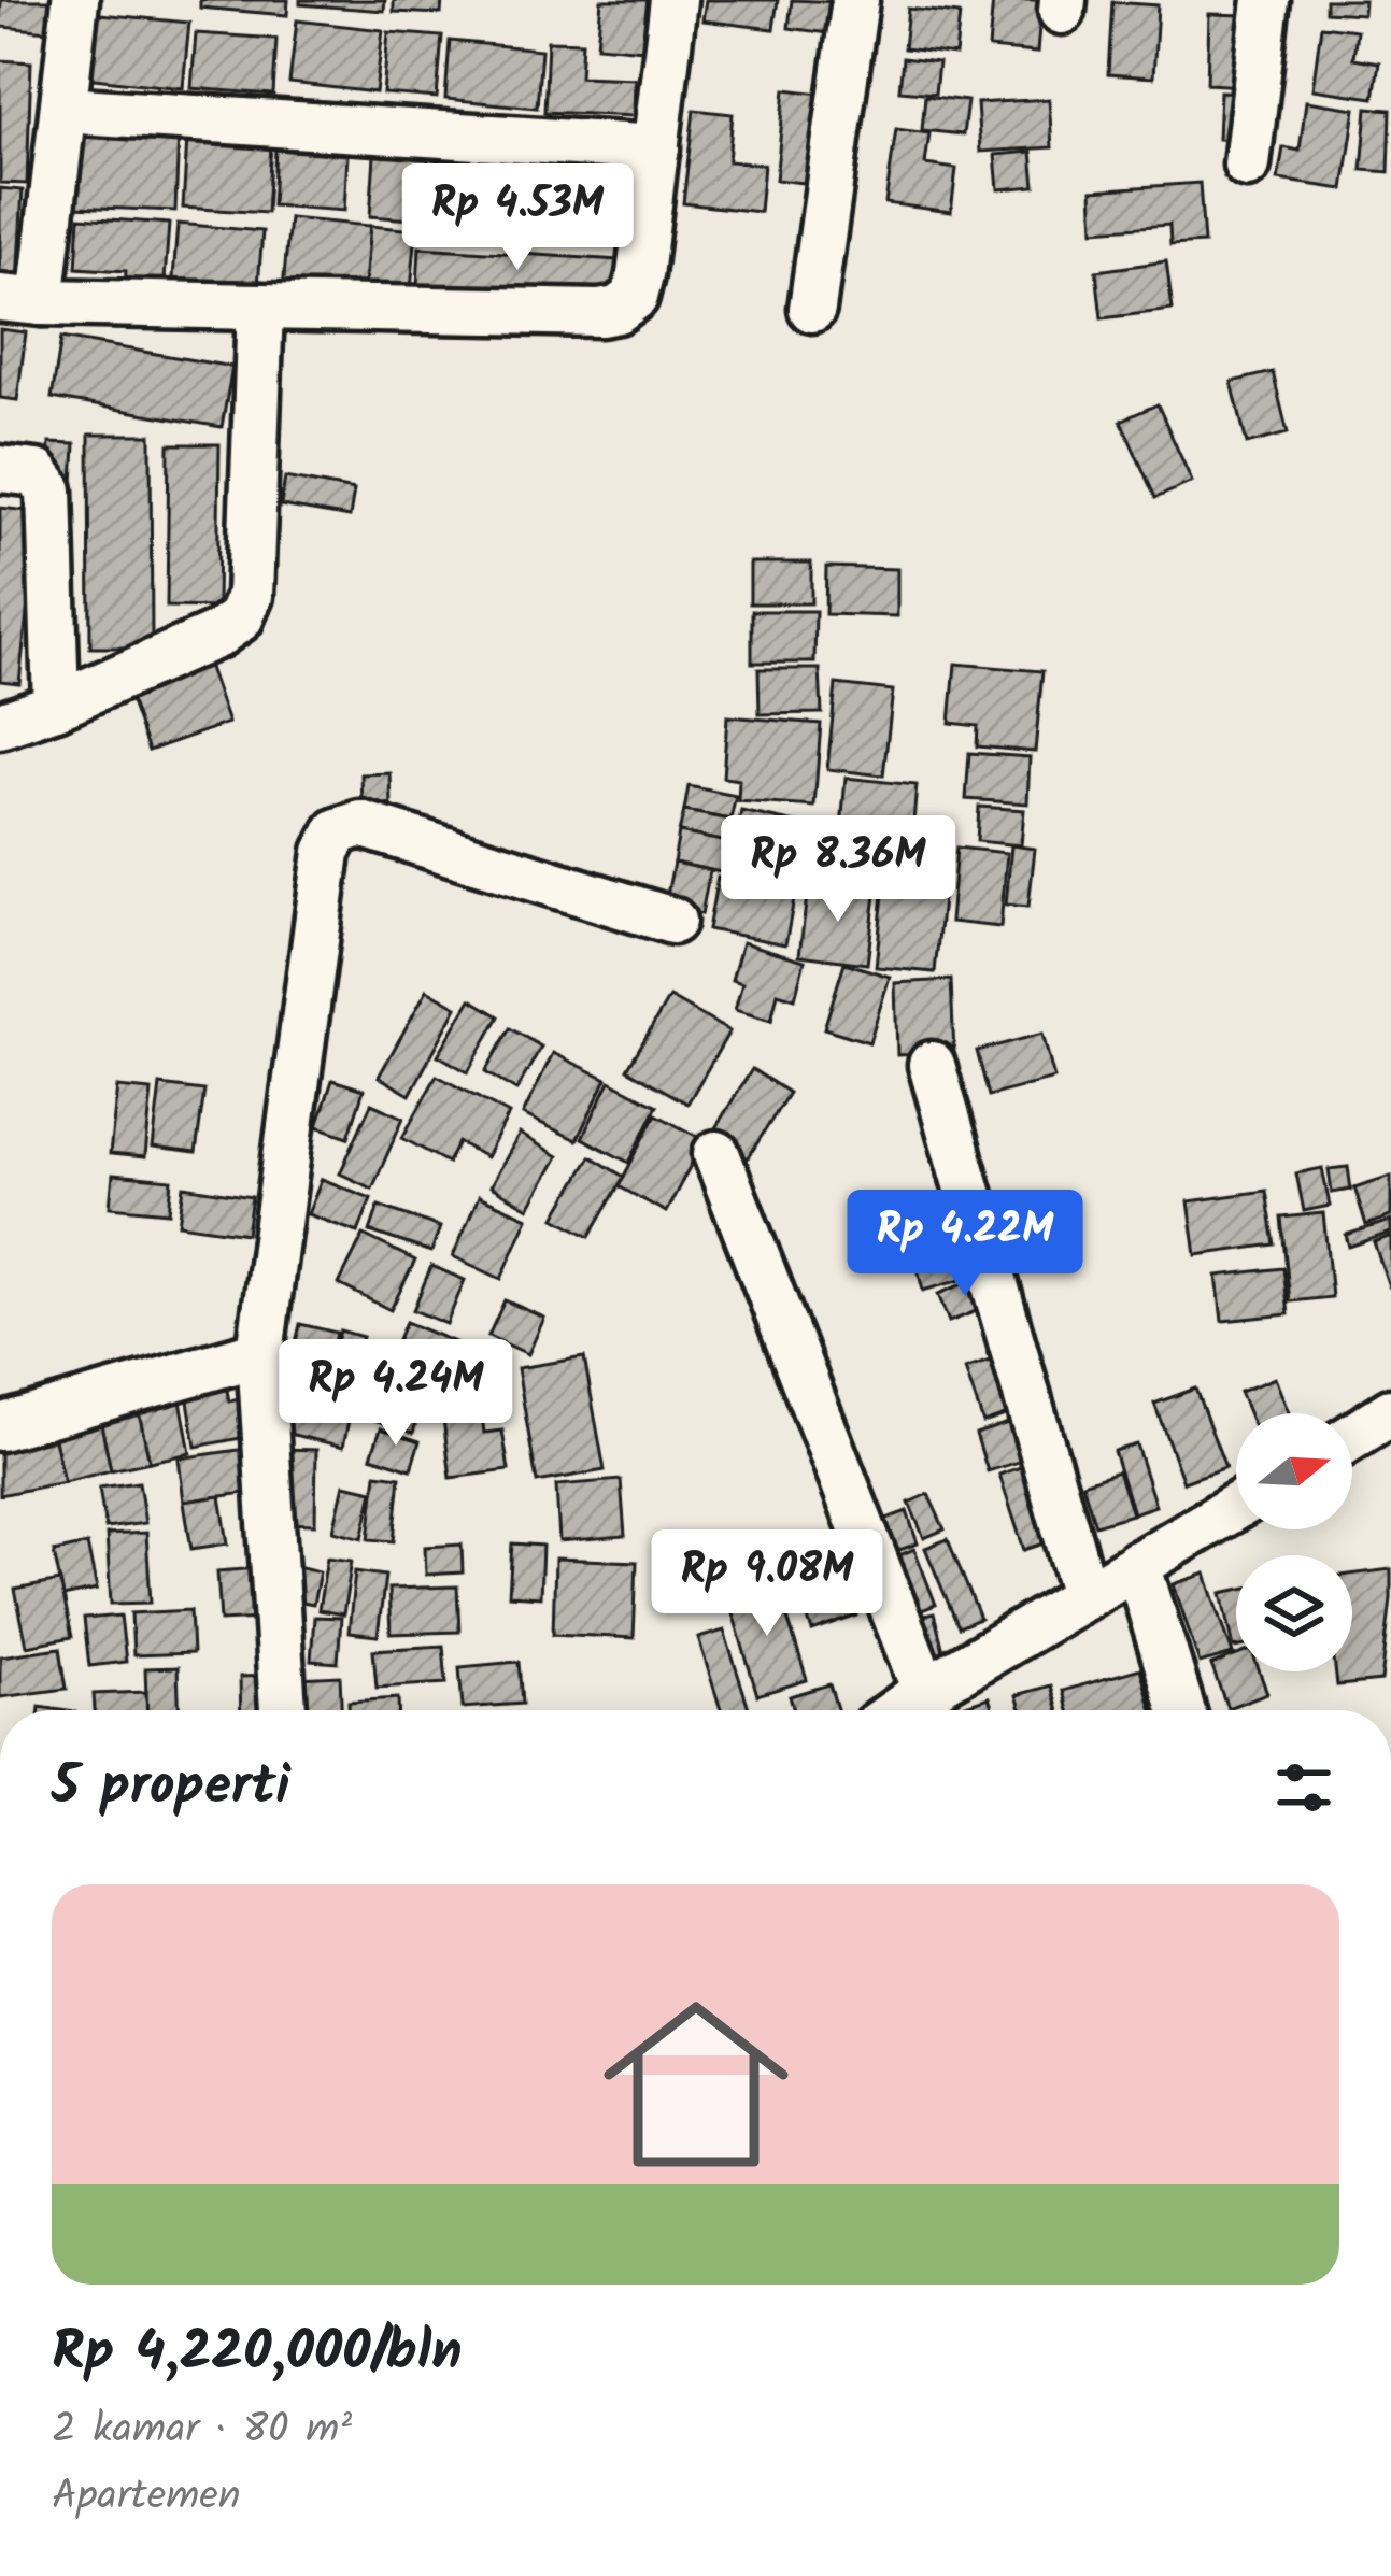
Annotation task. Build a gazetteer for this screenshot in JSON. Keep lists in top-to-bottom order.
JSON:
{
  "north": "right",
  "page": {
    "price": [
      "Rp 4.53M",
      "Rp 8.36M",
      "Rp 4.22M",
      "Rp 4.24M",
      "Rp 9.08M"
    ],
    "heading": "5 properti",
    "list": [
      {
        "name": "Rp 4,220,000/bln",
        "note": "2 kamar · 80 m² · Apartemen"
      }
    ]
  }
}
